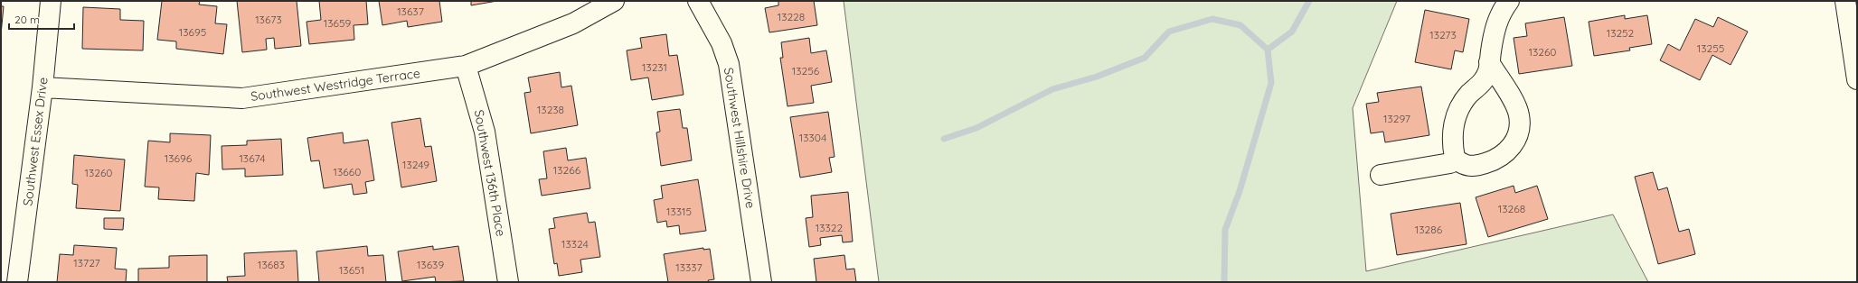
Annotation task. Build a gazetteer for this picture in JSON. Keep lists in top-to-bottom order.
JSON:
{
  "streets": {
    "street": [
      "Southwest Westridge Terrace",
      "Southwest Hillshire Drive",
      "Southwest Essex Drive",
      "Southwest 136th Place"
    ]
  },
  "crossings": [
    ["Southwest Westridge Terrace", "Southwest Essex Drive"],
    ["Southwest Westridge Terrace", "Southwest 136th Place"]
  ],
  "house_numbers": [
    "13637",
    "13228",
    "13673",
    "13659",
    "13695",
    "13252",
    "13273",
    "13255",
    "13260",
    "13231",
    "13256",
    "13238",
    "13297",
    "13304",
    "13696",
    "13674",
    "13249",
    "13266",
    "13660",
    "13260",
    "13268",
    "13315",
    "13322",
    "13286",
    "13324",
    "13727",
    "13683",
    "13639",
    "13337",
    "13651"
  ],
  "scale_bar": "20 m"
}
